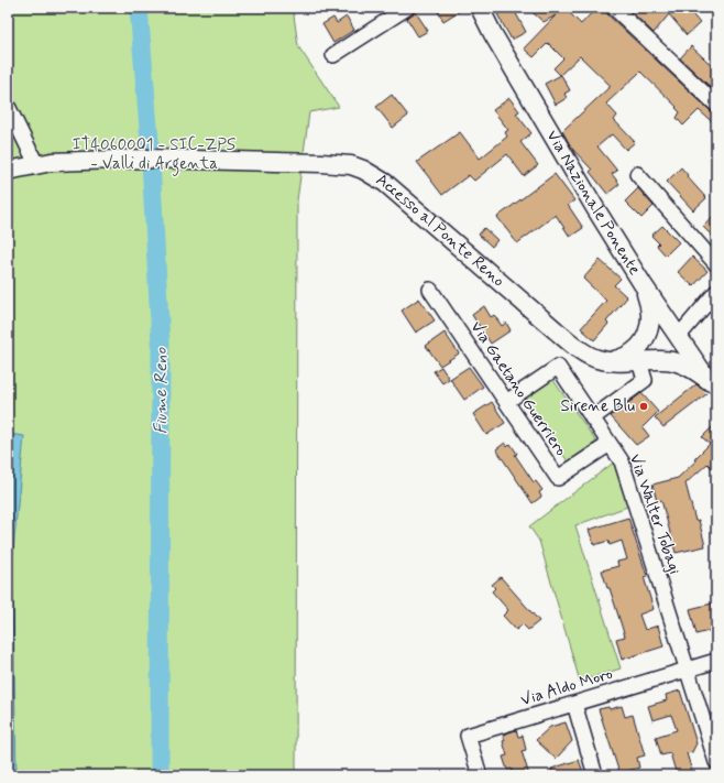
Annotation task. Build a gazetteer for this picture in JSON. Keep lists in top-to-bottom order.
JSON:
{
  "streets": {
    "main road": ["Via Nazionale Ponente", "Accesso al Ponte Reno"],
    "street": ["Via Gaetano Guerriero", "Via Walter Tobagi", "Via Aldo Moro"]
  },
  "crossings": [
    ["Via Nazionale Ponente", "Accesso al Ponte Reno"],
    ["Via Gaetano Guerriero", "Via Walter Tobagi"],
    ["Via Walter Tobagi", "Via Aldo Moro"]
  ],
  "water": ["Fiume Reno"],
  "parks": ["IT4060001 - SIC-ZPS - Valli di Argenta"],
  "places": ["Sirene Blu"]
}
